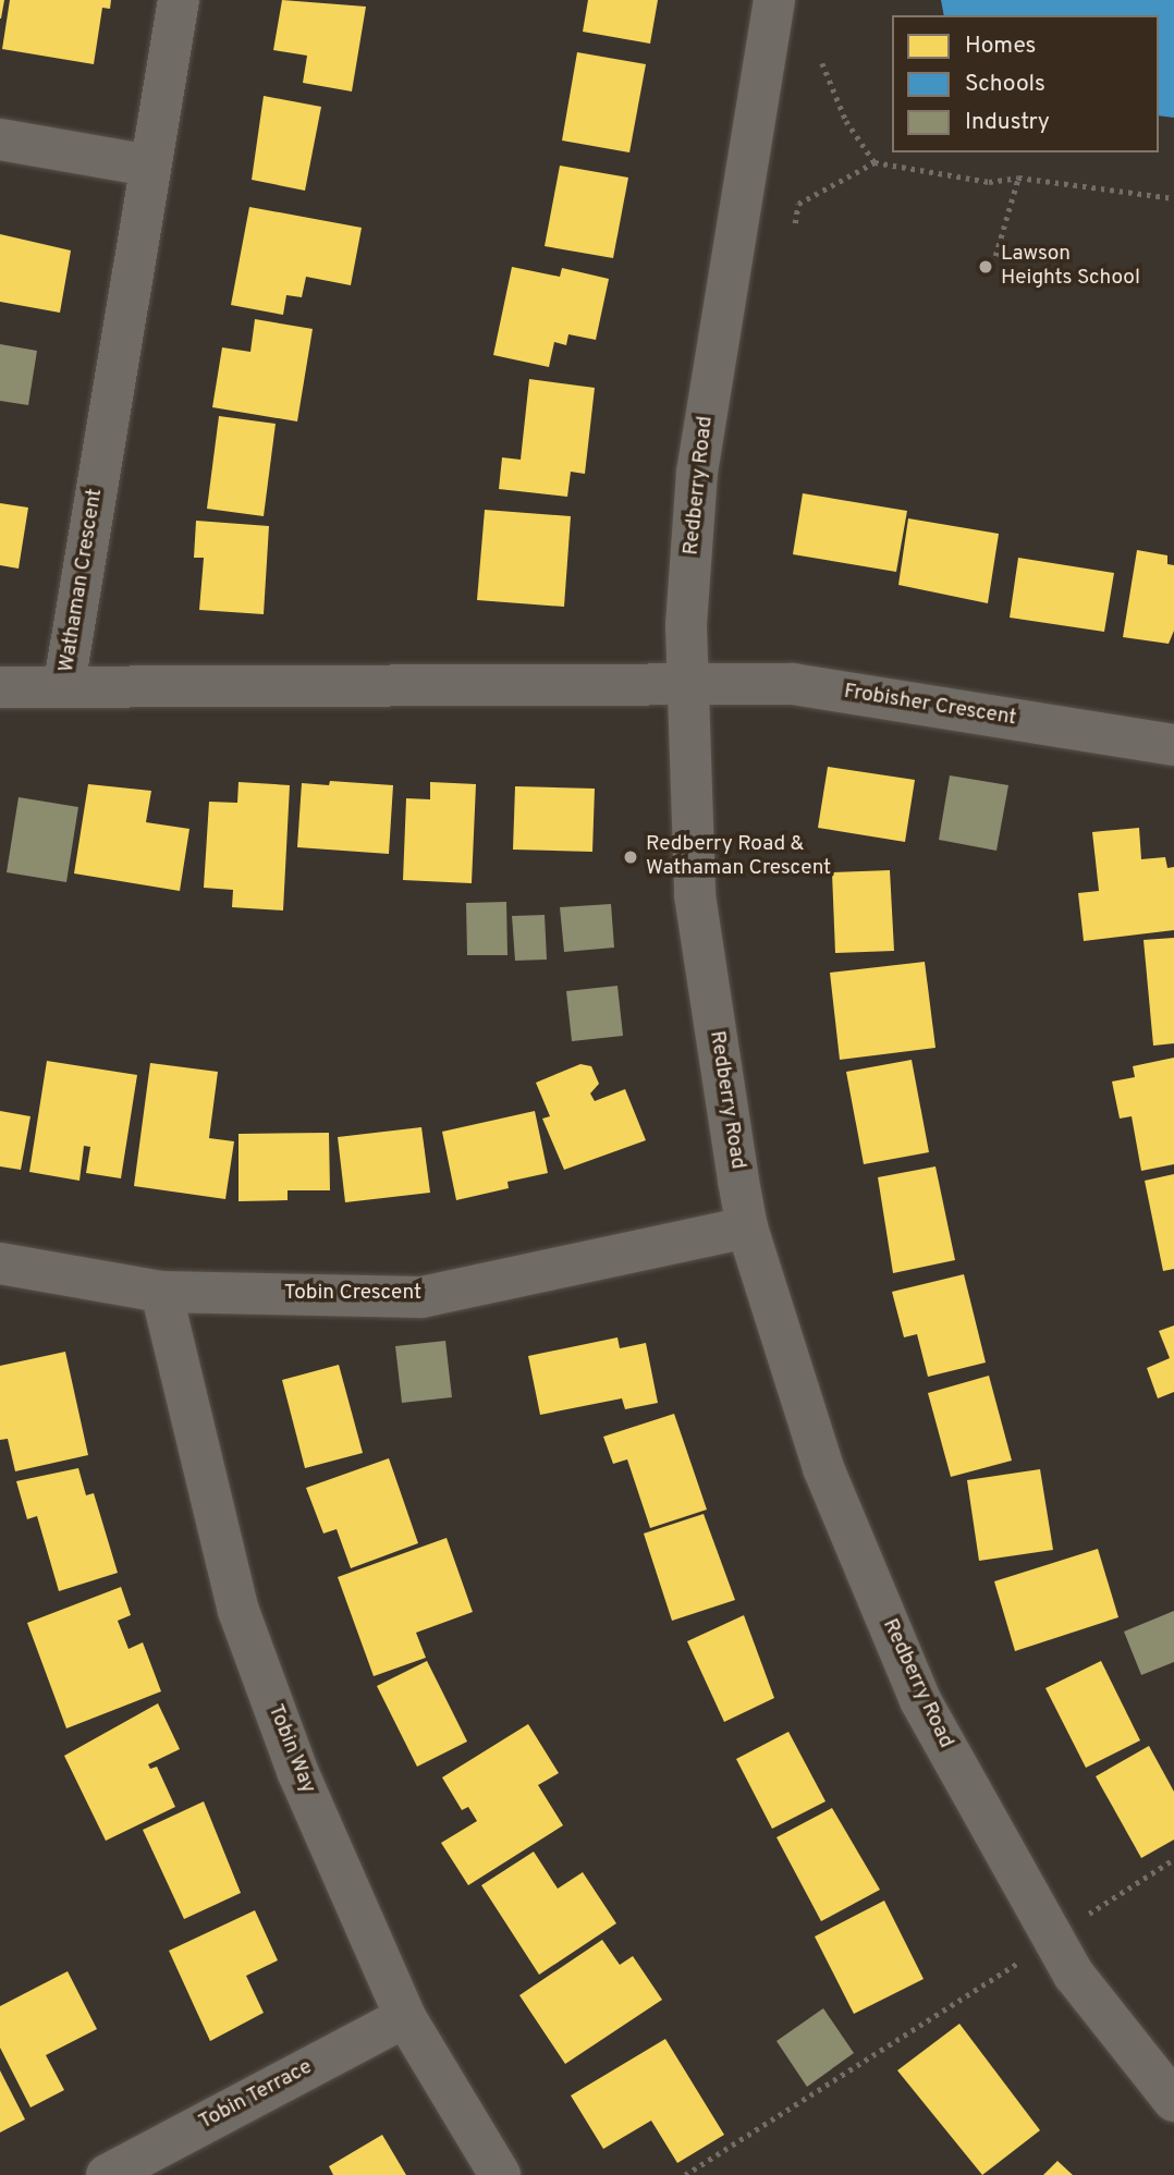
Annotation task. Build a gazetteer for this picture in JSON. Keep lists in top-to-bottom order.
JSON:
{
  "streets": {
    "street": [
      "Redberry Road",
      "Wathaman Crescent",
      "Frobisher Crescent",
      "Tobin Crescent",
      "Tobin Way",
      "Tobin Terrace"
    ]
  },
  "crossings": [
    ["Redberry Road", "Wathaman Crescent"],
    ["Redberry Road", "Frobisher Crescent"],
    ["Redberry Road", "Tobin Crescent"],
    ["Wathaman Crescent", "Frobisher Crescent"],
    ["Tobin Crescent", "Tobin Way"],
    ["Tobin Way", "Tobin Terrace"]
  ],
  "places": ["Lawson Heights School", "Redberry Road & Wathaman Crescent"],
  "legend": ["Homes", "Schools", "Industry"]
}
